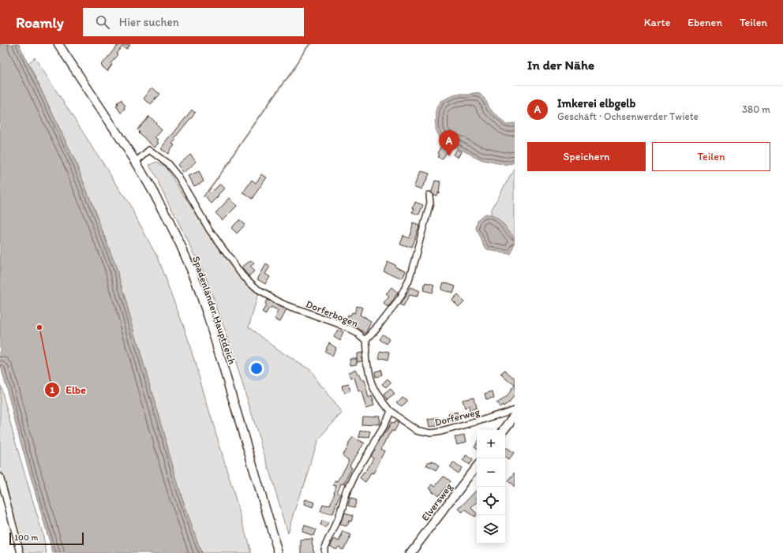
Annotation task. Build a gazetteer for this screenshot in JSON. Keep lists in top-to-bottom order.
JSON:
{
  "streets": {
    "street": [
      "Spadenländer Hauptdeich",
      "Dorferbogen",
      "Dorferweg",
      "Elversweg"
    ]
  },
  "crossings": [
    ["Spadenländer Hauptdeich", "Dorferbogen"],
    ["Dorferbogen", "Dorferweg"]
  ],
  "places": ["Elbe"],
  "scale_bar": "100 m",
  "page": {
    "header": "Roamly",
    "search": "Hier suchen",
    "nav": ["Karte", "Ebenen", "Teilen"],
    "heading": "In der Nähe",
    "list": [
      {
        "mark": "A",
        "name": "Imkerei elbgelb",
        "note": "Geschäft · Ochsenwerder Twiete",
        "value": "380 m"
      }
    ],
    "pins": "A",
    "buttons": ["Speichern", "Teilen"],
    "map_buttons": ["+", "−"],
    "scale": "100 m"
  }
}
